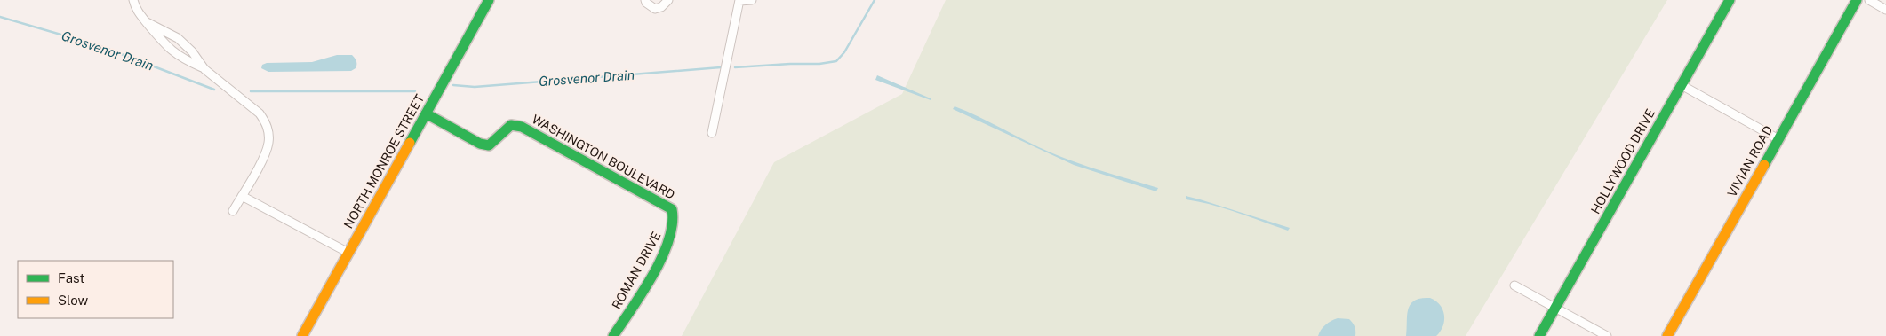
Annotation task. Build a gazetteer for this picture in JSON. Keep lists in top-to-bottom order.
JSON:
{
  "streets": {
    "street": [
      "WASHINGTON BOULEVARD",
      "NORTH MONROE STREET",
      "HOLLYWOOD DRIVE",
      "VIVIAN ROAD",
      "ROMAN DRIVE"
    ]
  },
  "crossings": [
    ["WASHINGTON BOULEVARD", "NORTH MONROE STREET"],
    ["WASHINGTON BOULEVARD", "ROMAN DRIVE"]
  ],
  "water": ["Grosvenor Drain"],
  "legend": ["Fast", "Slow"]
}
